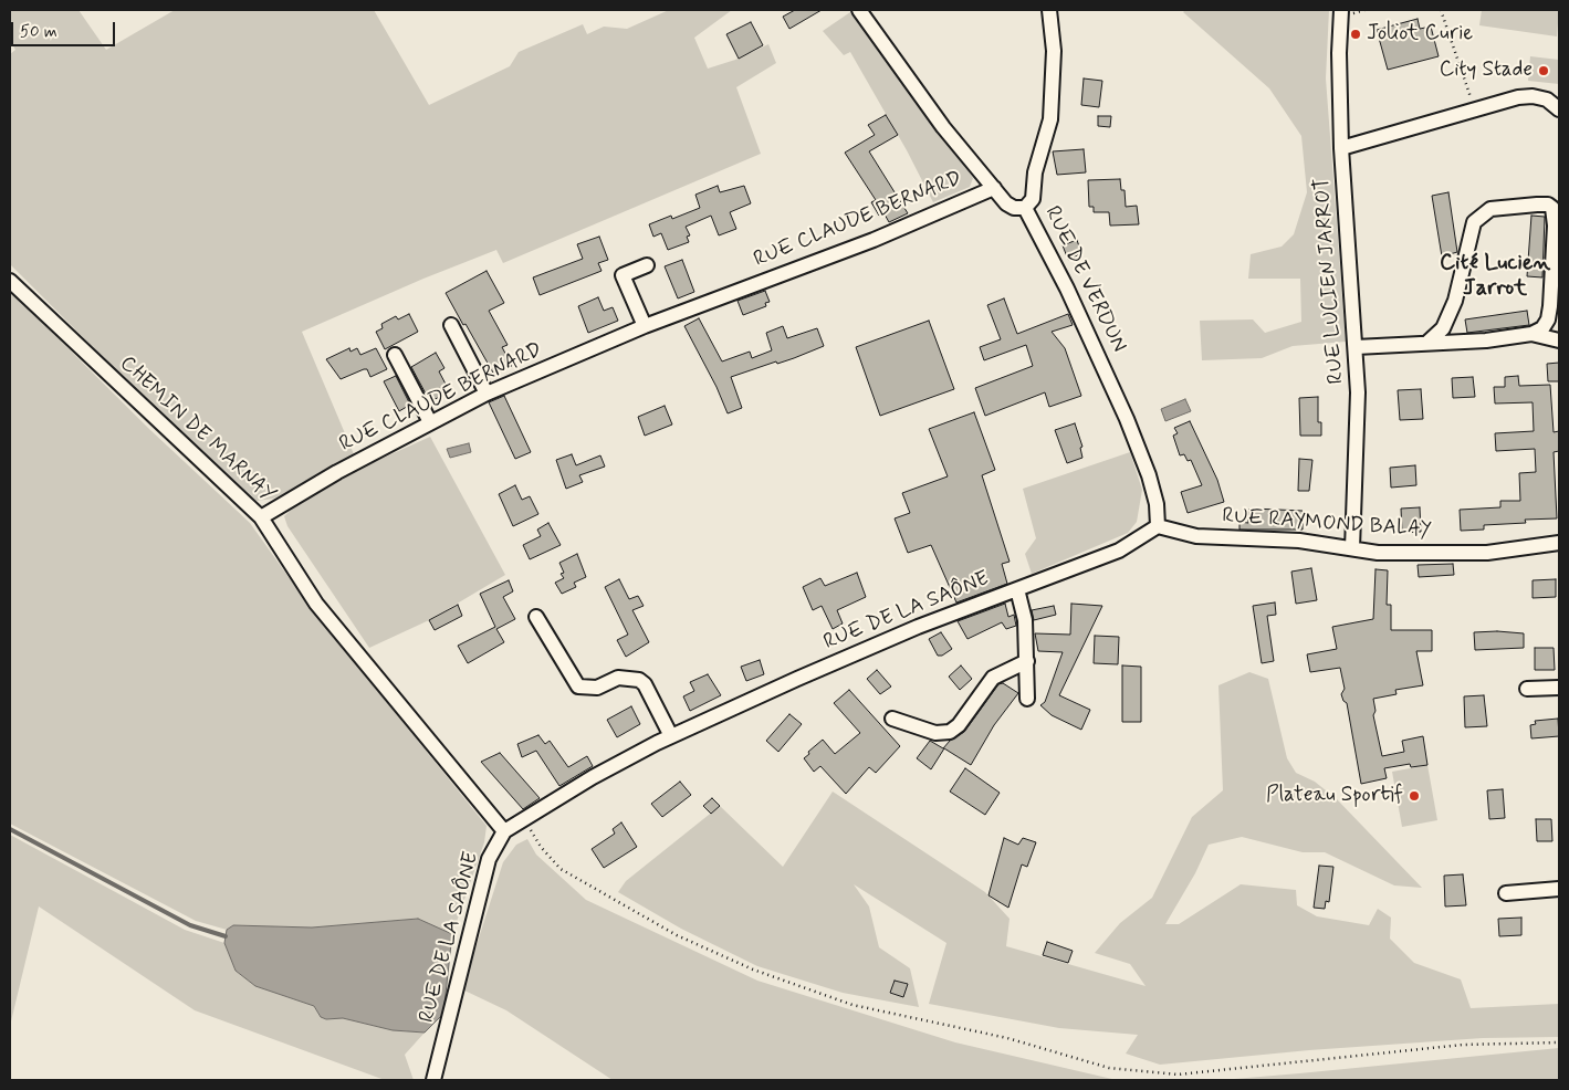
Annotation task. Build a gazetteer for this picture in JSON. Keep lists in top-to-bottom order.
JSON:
{
  "streets": {
    "street": [
      "RUE CLAUDE BERNARD",
      "RUE DE VERDUN",
      "RUE LUCIEN JARROT",
      "CHEMIN DE MARNAY",
      "RUE RAYMOND BALAY",
      "RUE DE LA SAÔNE"
    ]
  },
  "crossings": [
    ["RUE CLAUDE BERNARD", "RUE DE VERDUN"],
    ["RUE CLAUDE BERNARD", "CHEMIN DE MARNAY"],
    ["RUE DE VERDUN", "RUE RAYMOND BALAY"],
    ["RUE DE VERDUN", "RUE DE LA SAÔNE"],
    ["RUE LUCIEN JARROT", "RUE RAYMOND BALAY"],
    ["CHEMIN DE MARNAY", "RUE DE LA SAÔNE"],
    ["RUE RAYMOND BALAY", "RUE DE LA SAÔNE"]
  ],
  "districts": ["Cité Lucien Jarrot"],
  "places": ["Joliot Curie", "City Stade", "Plateau Sportif"],
  "scale_bar": "50 m"
}
